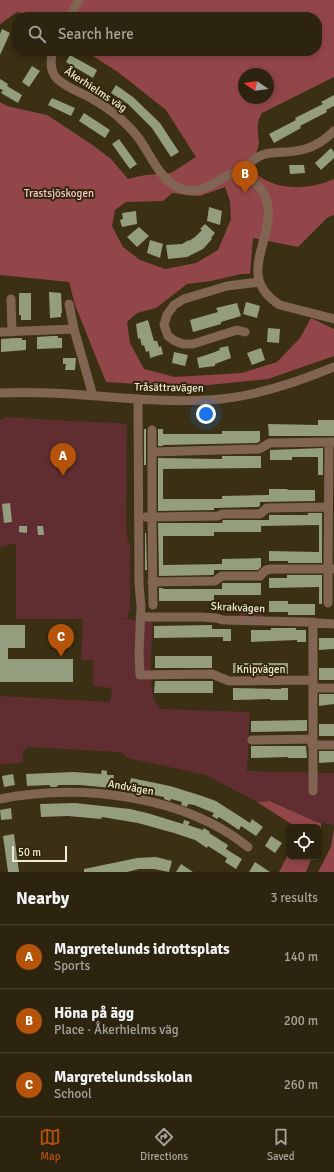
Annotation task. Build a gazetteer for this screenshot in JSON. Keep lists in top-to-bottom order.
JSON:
{
  "streets": {
    "street": [
      "Åkerhielms väg",
      "Tråsättravägen",
      "Skrakvägen",
      "Knipvägen",
      "Andvägen"
    ]
  },
  "crossings": [
    ["Skrakvägen", "Knipvägen"]
  ],
  "parks": ["Trastsjöskogen"],
  "scale_bar": "50 m",
  "north": "left",
  "page": {
    "search": "Search here",
    "pins": ["B", "A", "C"],
    "scale": "50 m",
    "heading": ["Nearby", "3 results"],
    "list": [
      {
        "mark": "A",
        "name": "Margretelunds idrottsplats",
        "note": "Sports",
        "value": "140 m"
      },
      {
        "mark": "B",
        "name": "Höna på ägg",
        "note": "Place · Åkerhielms väg",
        "value": "200 m"
      },
      {
        "mark": "C",
        "name": "Margretelundsskolan",
        "note": "School",
        "value": "260 m"
      }
    ],
    "nav": ["Map", "Directions", "Saved"]
  }
}
